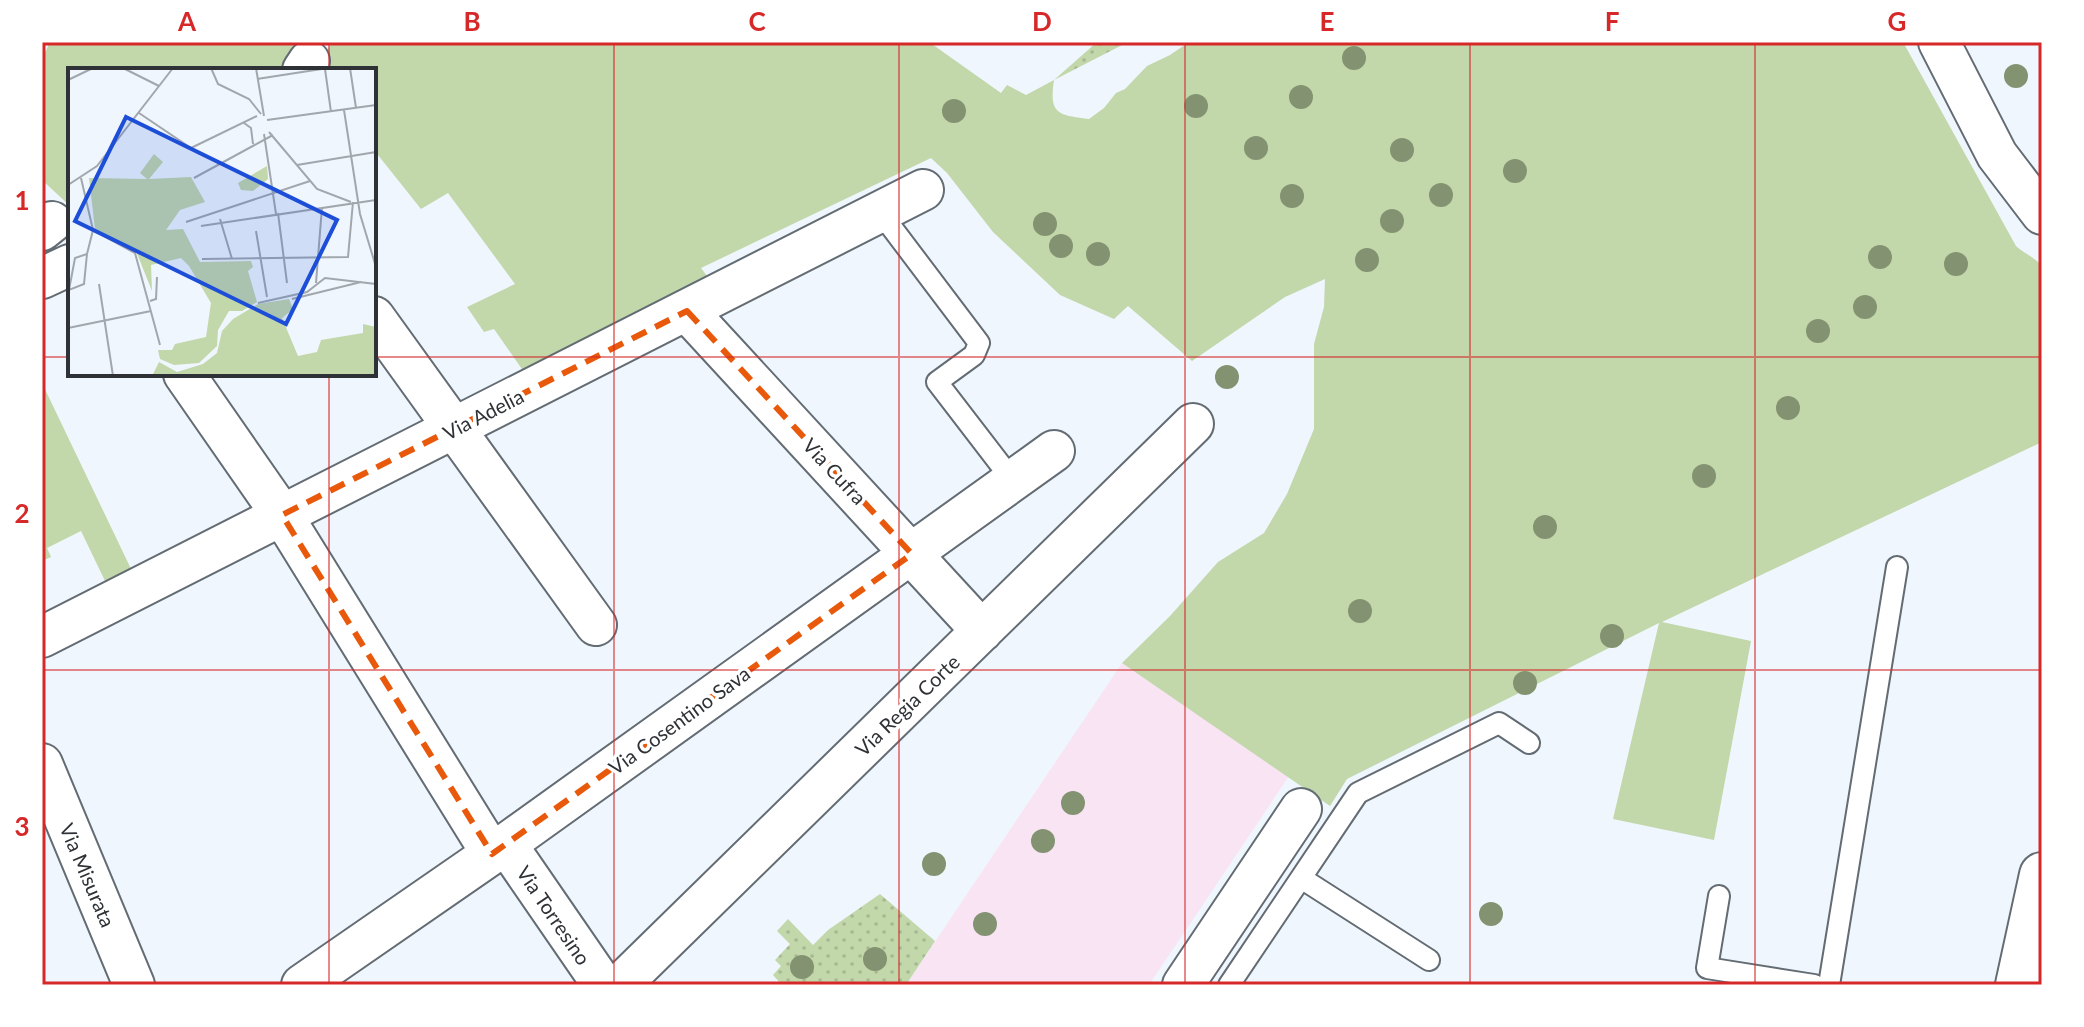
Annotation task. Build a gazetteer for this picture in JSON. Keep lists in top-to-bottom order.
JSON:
{
  "streets": {
    "street": [
      "Via Adelia",
      "Via Cufra",
      "Via Regia Corte",
      "Via Cosentino Sava",
      "Via Misurata",
      "Via Torresino"
    ]
  },
  "crossings": [
    ["Via Adelia", "Via Cufra"],
    ["Via Adelia", "Via Torresino"],
    ["Via Cufra", "Via Regia Corte"],
    ["Via Cufra", "Via Cosentino Sava"],
    ["Via Cosentino Sava", "Via Torresino"]
  ],
  "grid": {
    "columns": [
      "A",
      "B",
      "C",
      "D",
      "E",
      "F",
      "G"
    ],
    "rows": ["1", "2", "3"]
  }
}
